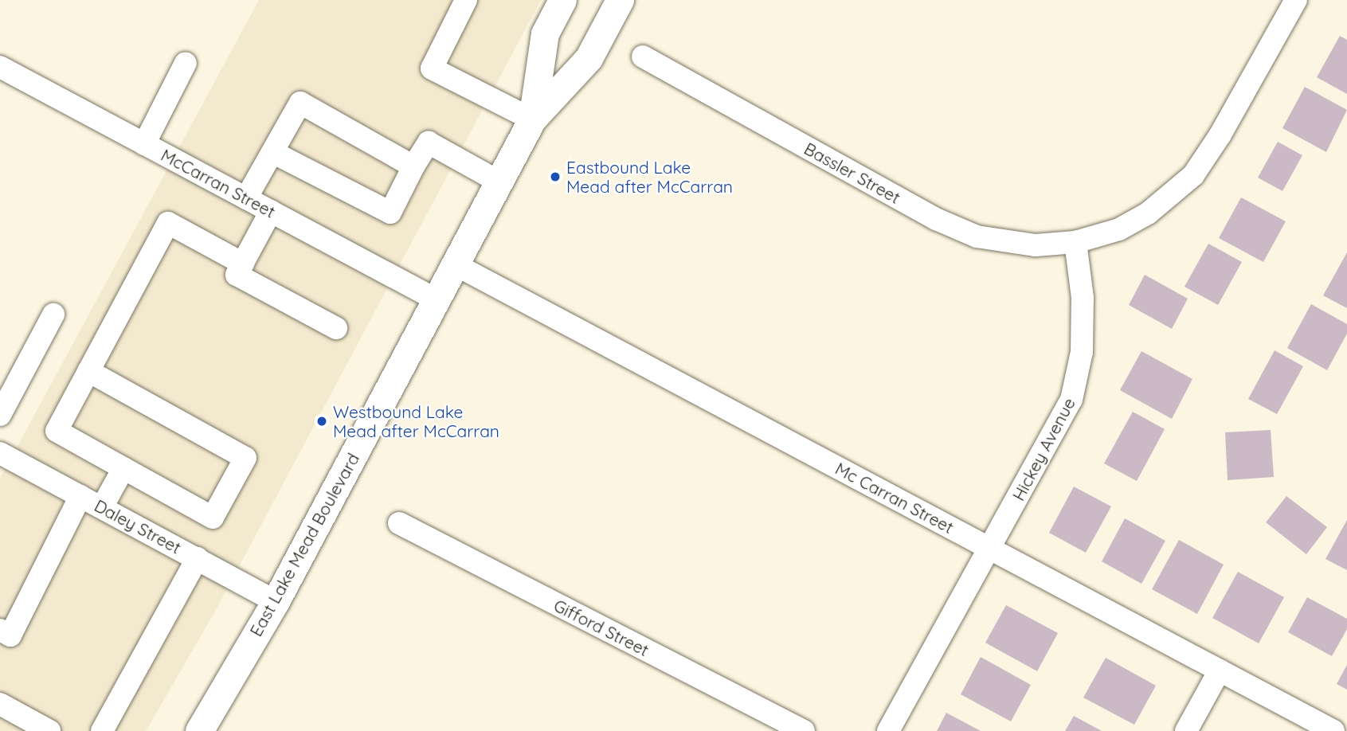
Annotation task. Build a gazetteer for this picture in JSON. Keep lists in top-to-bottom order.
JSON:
{
  "streets": {
    "main road": ["East Lake Mead Boulevard"],
    "street": [
      "Bassler Street",
      "McCarran Street",
      "Hickey Avenue",
      "Mc Carran Street",
      "Daley Street",
      "Gifford Street"
    ]
  },
  "crossings": [
    ["Bassler Street", "Hickey Avenue"],
    ["McCarran Street", "East Lake Mead Boulevard"],
    ["Hickey Avenue", "Mc Carran Street"],
    ["Mc Carran Street", "East Lake Mead Boulevard"],
    ["Daley Street", "East Lake Mead Boulevard"]
  ],
  "places": ["Eastbound Lake Mead after McCarran", "Westbound Lake Mead after McCarran"]
}
